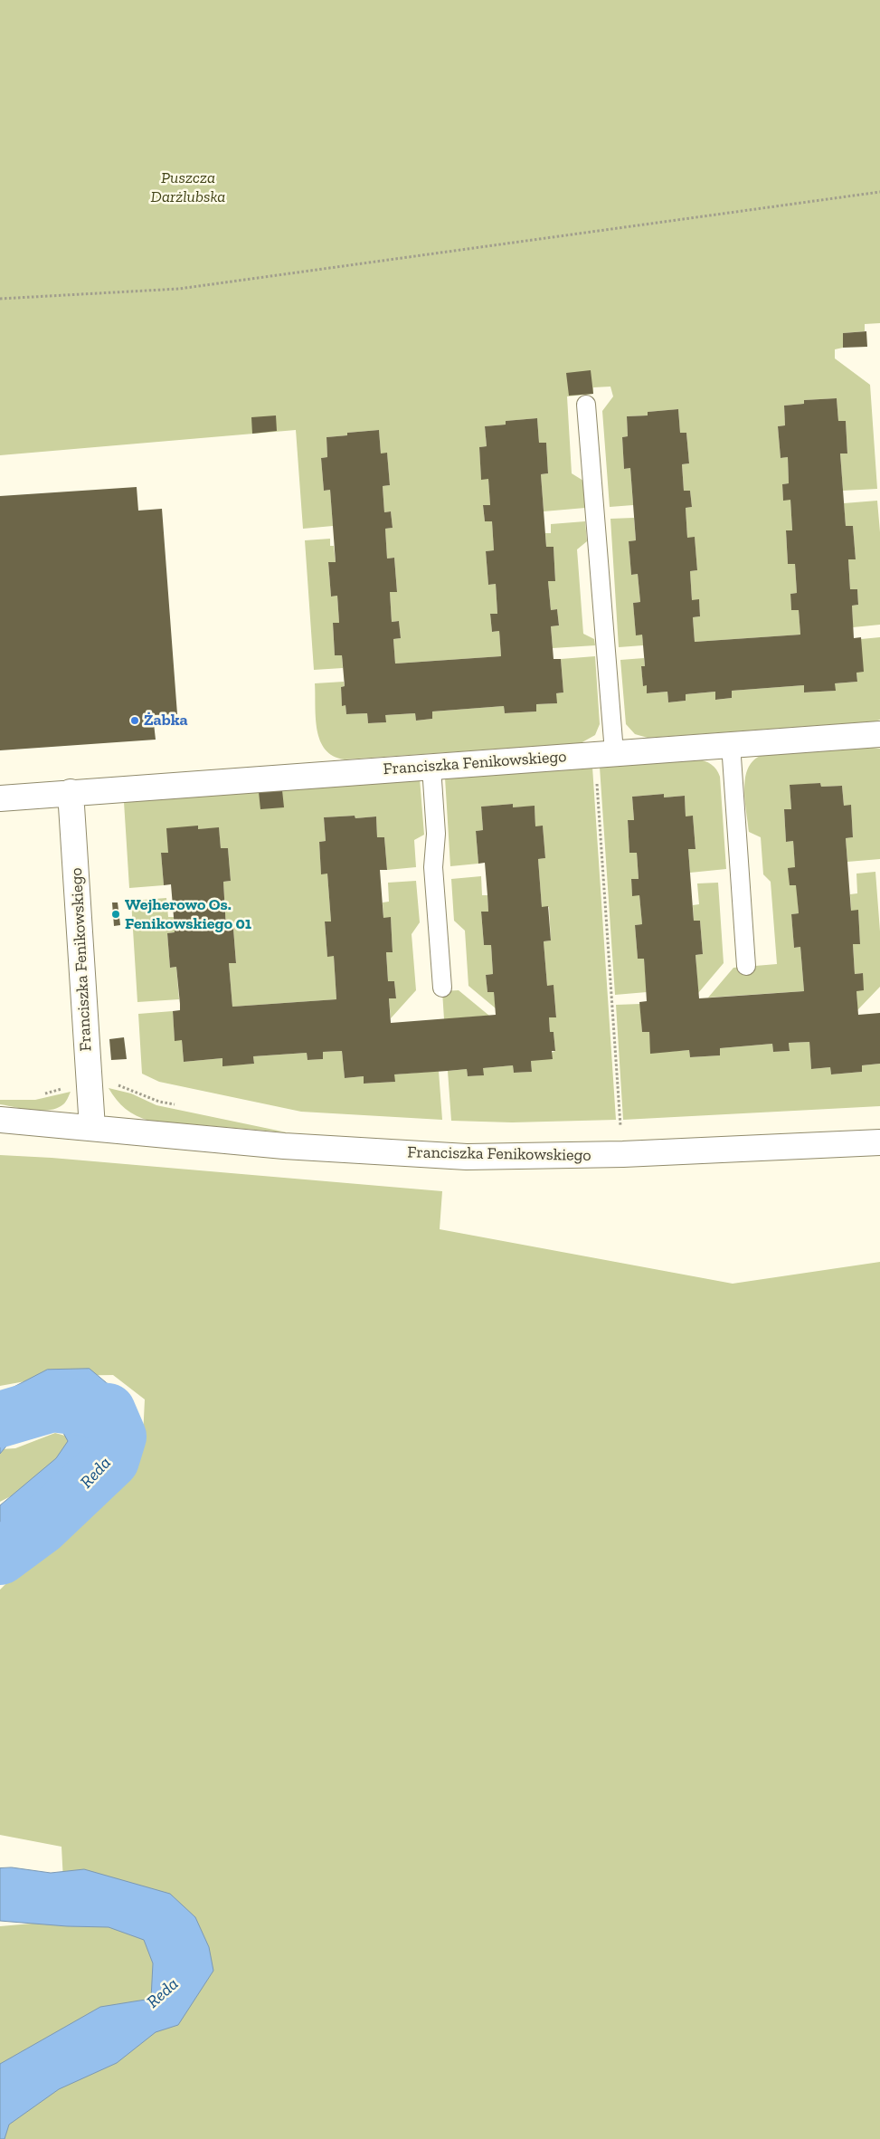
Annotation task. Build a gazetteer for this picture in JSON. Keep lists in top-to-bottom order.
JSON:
{
  "streets": {
    "street": ["Franciszka Fenikowskiego"]
  },
  "water": ["Reda"],
  "parks": ["Puszcza Darżlubska"],
  "places": ["Żabka", "Wejherowo Os. Fenikowskiego 01"]
}
